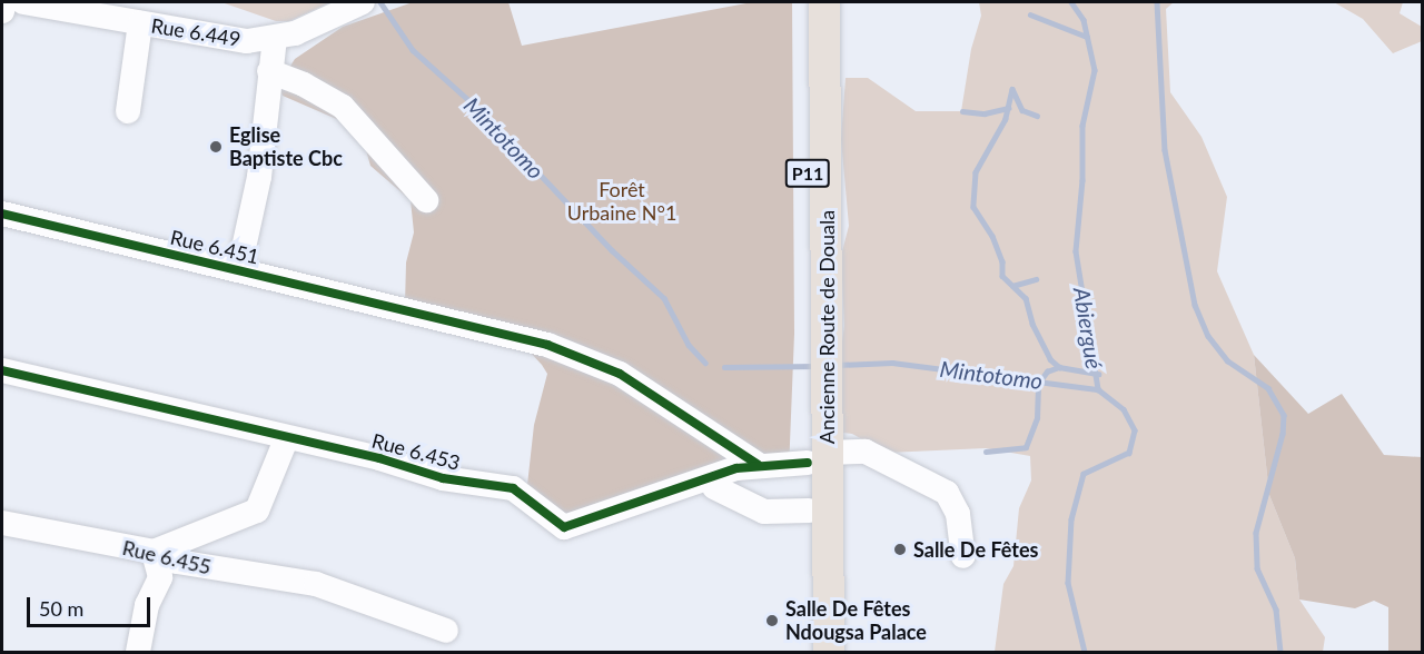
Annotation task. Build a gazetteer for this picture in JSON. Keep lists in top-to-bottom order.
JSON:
{
  "streets": {
    "main road": ["P11", "Ancienne Route de Douala"],
    "street": [
      "Rue 6.449",
      "Rue 6.451",
      "Rue 6.453",
      "Rue 6.455"
    ]
  },
  "crossings": [
    ["P11", "Ancienne Route de Douala"],
    ["P11", "Rue 6.453"],
    ["Rue 6.451", "Rue 6.453"],
    ["Ancienne Route de Douala", "Rue 6.453"]
  ],
  "water": ["Mintotomo", "Abiergué"],
  "parks": ["Forêt Urbaine N°1"],
  "places": ["Eglise Baptiste Cbc", "Salle De Fêtes", "Salle De Fêtes Ndougsa Palace"],
  "scale_bar": "50 m"
}
